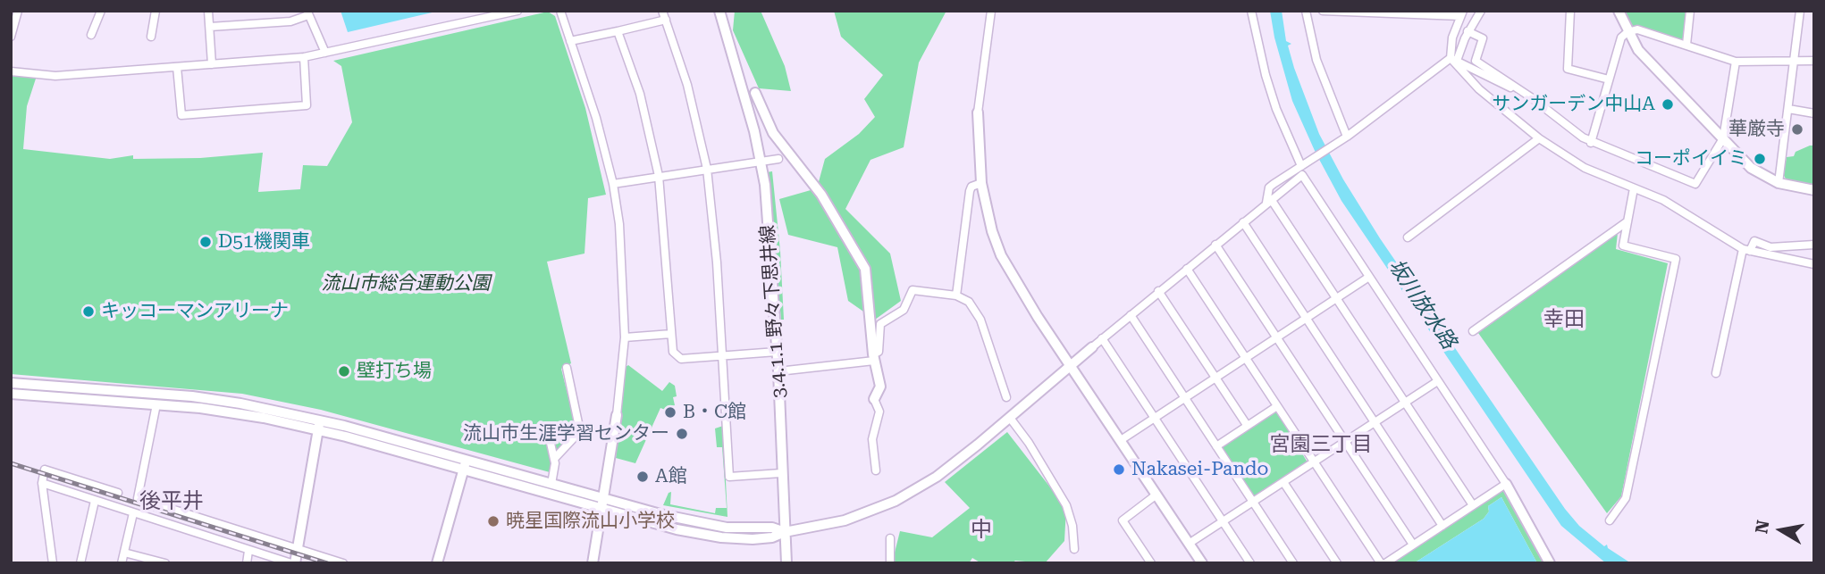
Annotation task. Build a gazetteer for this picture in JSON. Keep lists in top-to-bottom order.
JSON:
{
  "streets": {
    "street": ["3.4.1.1 野々下思井線"]
  },
  "districts": [
    "幸田",
    "宮園三丁目",
    "後平井",
    "中"
  ],
  "water": ["坂川放水路"],
  "parks": ["流山市総合運動公園"],
  "places": [
    "サンガーデン中山A",
    "華厳寺",
    "コーポイイミ",
    "D51機関車",
    "キッコーマンアリーナ",
    "壁打ち場",
    "B・C館",
    "流山市生涯学習センター",
    "Nakasei-Pando",
    "A館",
    "暁星国際流山小学校"
  ],
  "north": "left"
}
